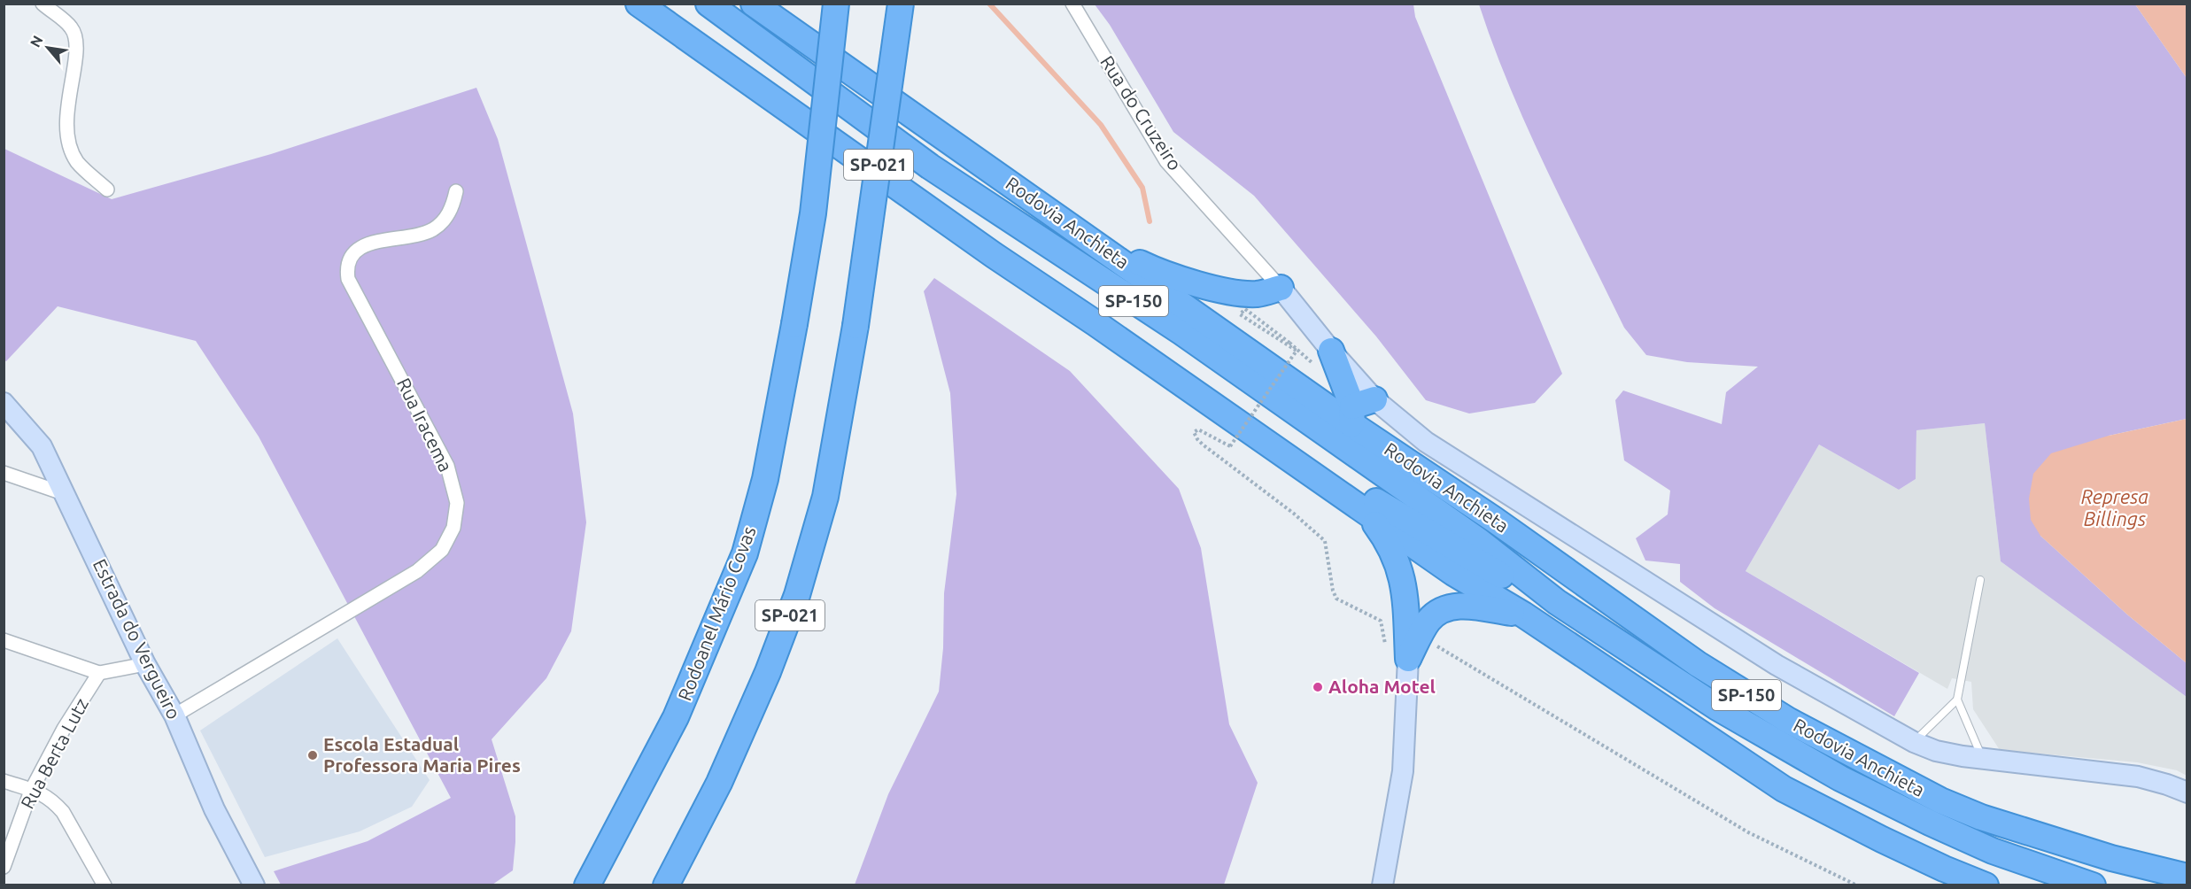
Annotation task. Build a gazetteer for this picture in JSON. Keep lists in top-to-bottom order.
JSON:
{
  "streets": {
    "highway": [
      "SP-021",
      "Rodovia Anchieta",
      "SP-150",
      "Rodoanel Mário Covas"
    ],
    "street": [
      "Rua do Cruzeiro",
      "Rua Iracema",
      "Estrada do Vergueiro",
      "Rua Berta Lutz"
    ]
  },
  "crossings": [
    ["Rua Iracema", "Estrada do Vergueiro"]
  ],
  "water": ["Represa Billings"],
  "places": ["Aloha Motel", "Escola Estadual Professora Maria Pires"],
  "north": "top left"
}
